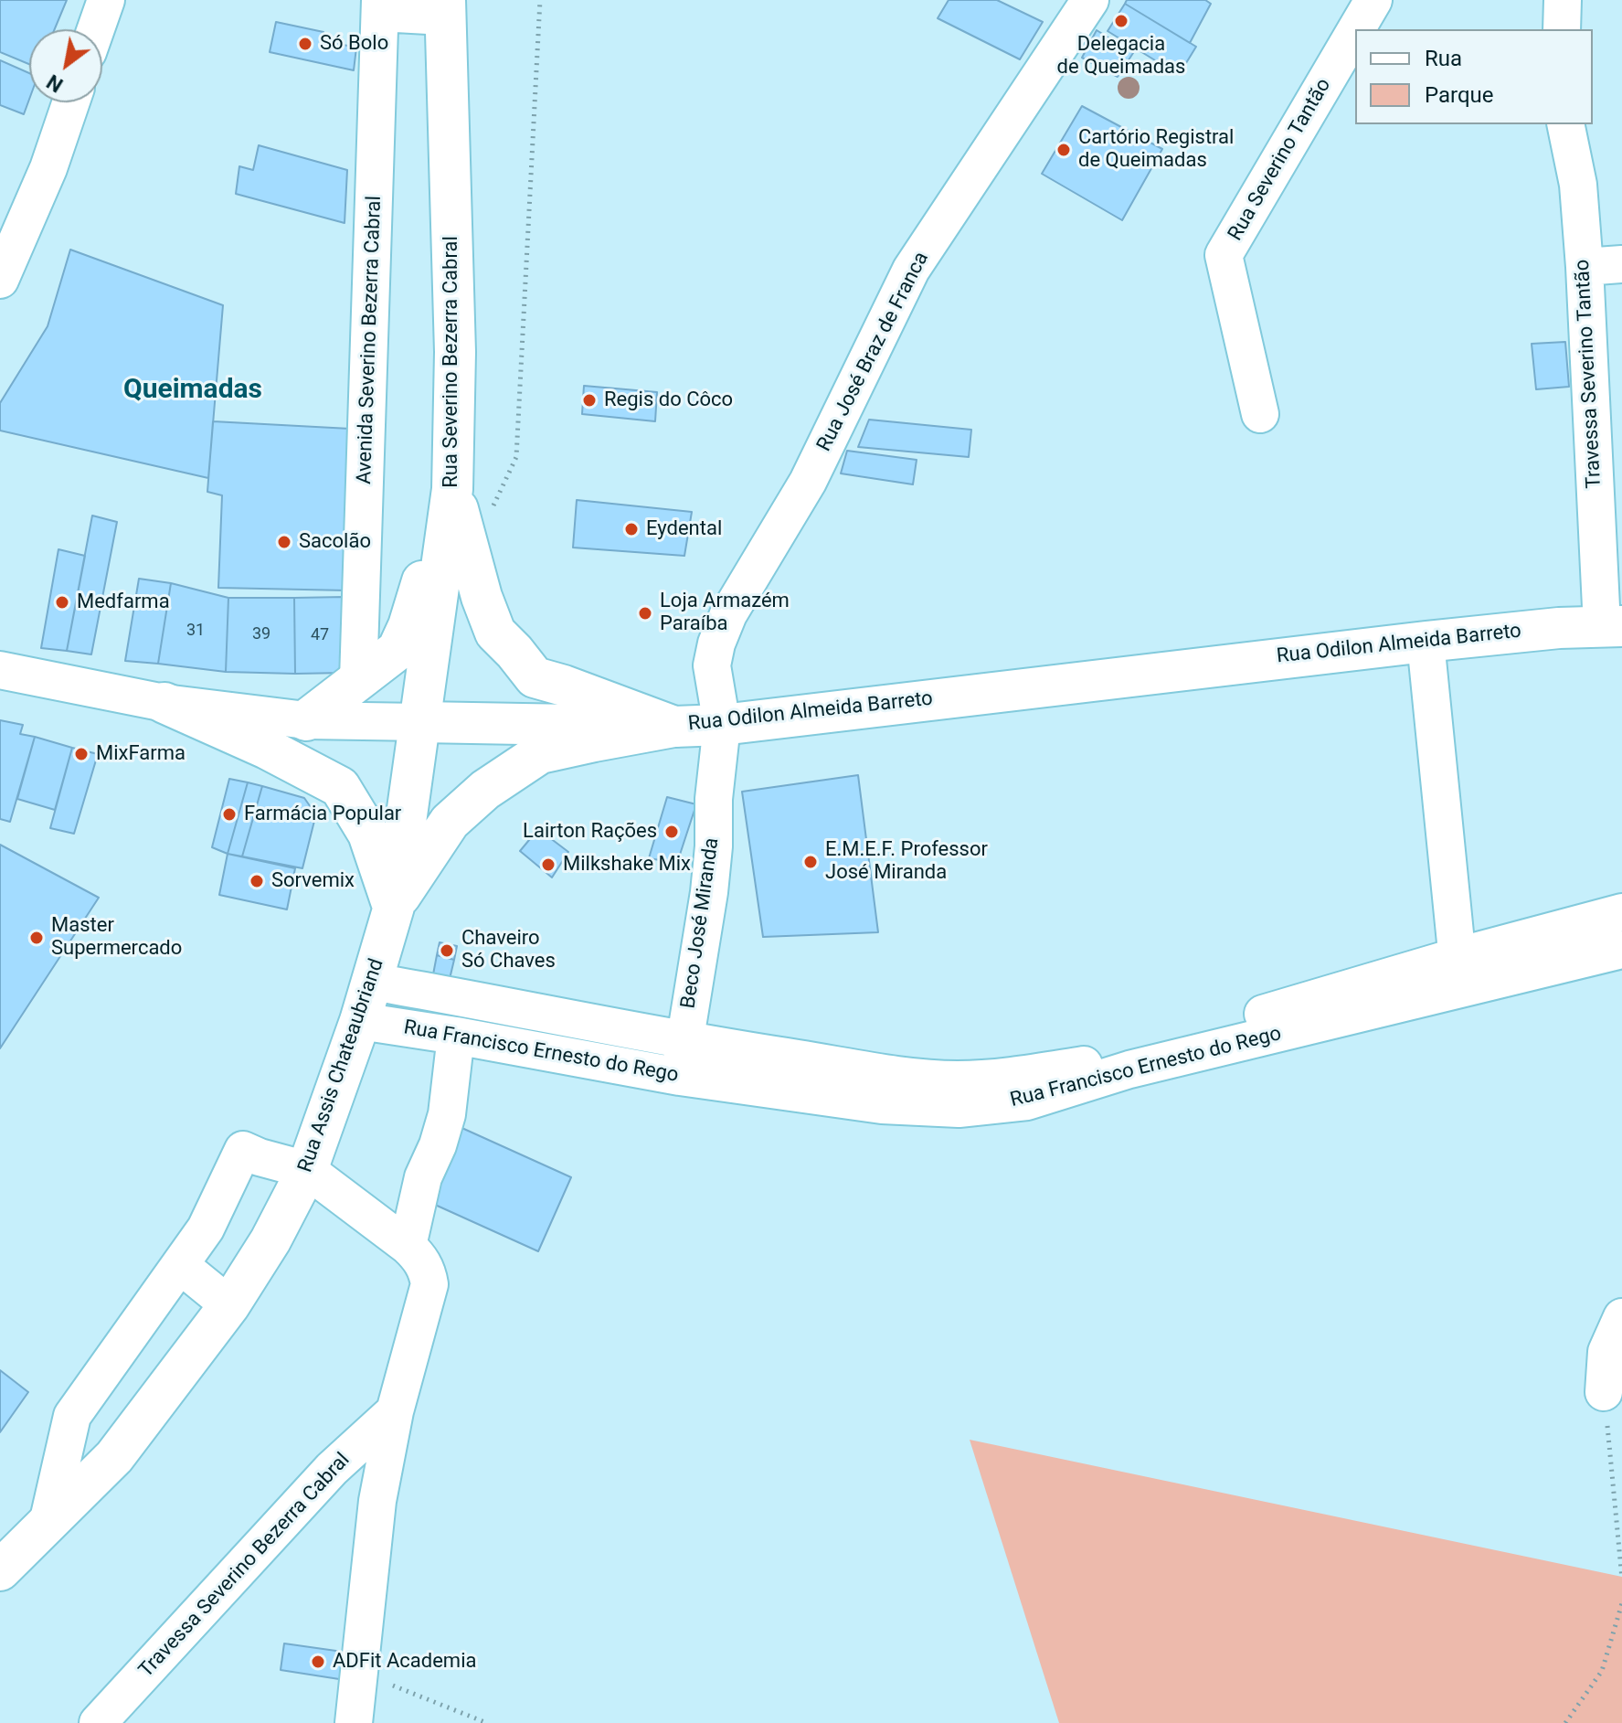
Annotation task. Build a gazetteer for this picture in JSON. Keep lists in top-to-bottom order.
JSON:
{
  "streets": {
    "main road": ["Rua Severino Bezerra Cabral", "Rua Odilon Almeida Barreto", "Rua Assis Chateaubriand"],
    "street": [
      "Rua Severino Tantão",
      "Avenida Severino Bezerra Cabral",
      "Rua José Braz de Franca",
      "Travessa Severino Tantão",
      "Beco José Miranda",
      "Rua Francisco Ernesto do Rego",
      "Travessa Severino Bezerra Cabral"
    ]
  },
  "crossings": [
    ["Rua José Braz de Franca", "Rua Odilon Almeida Barreto"],
    ["Rua José Braz de Franca", "Beco José Miranda"],
    ["Rua Severino Bezerra Cabral", "Rua Odilon Almeida Barreto"],
    ["Rua Severino Bezerra Cabral", "Rua Assis Chateaubriand"],
    ["Travessa Severino Tantão", "Rua Odilon Almeida Barreto"],
    ["Rua Odilon Almeida Barreto", "Beco José Miranda"],
    ["Rua Odilon Almeida Barreto", "Rua Assis Chateaubriand"],
    ["Beco José Miranda", "Rua Francisco Ernesto do Rego"],
    ["Rua Francisco Ernesto do Rego", "Rua Assis Chateaubriand"]
  ],
  "districts": ["Queimadas"],
  "places": [
    "Delegacia de Queimadas",
    "Só Bolo",
    "Cartório Registral de Queimadas",
    "Regis do Côco",
    "Eydental",
    "Sacolão",
    "Medfarma",
    "Loja Armazém Paraíba",
    "MixFarma",
    "Farmácia Popular",
    "Lairton Rações",
    "E.M.E.F. Professor José Miranda",
    "Milkshake Mix",
    "Sorvemix",
    "Master Supermercado",
    "Chaveiro Só Chaves",
    "ADFit Academia"
  ],
  "house_numbers": ["31", "39", "47"],
  "legend": ["Rua", "Parque"],
  "north": "bottom left"
}
